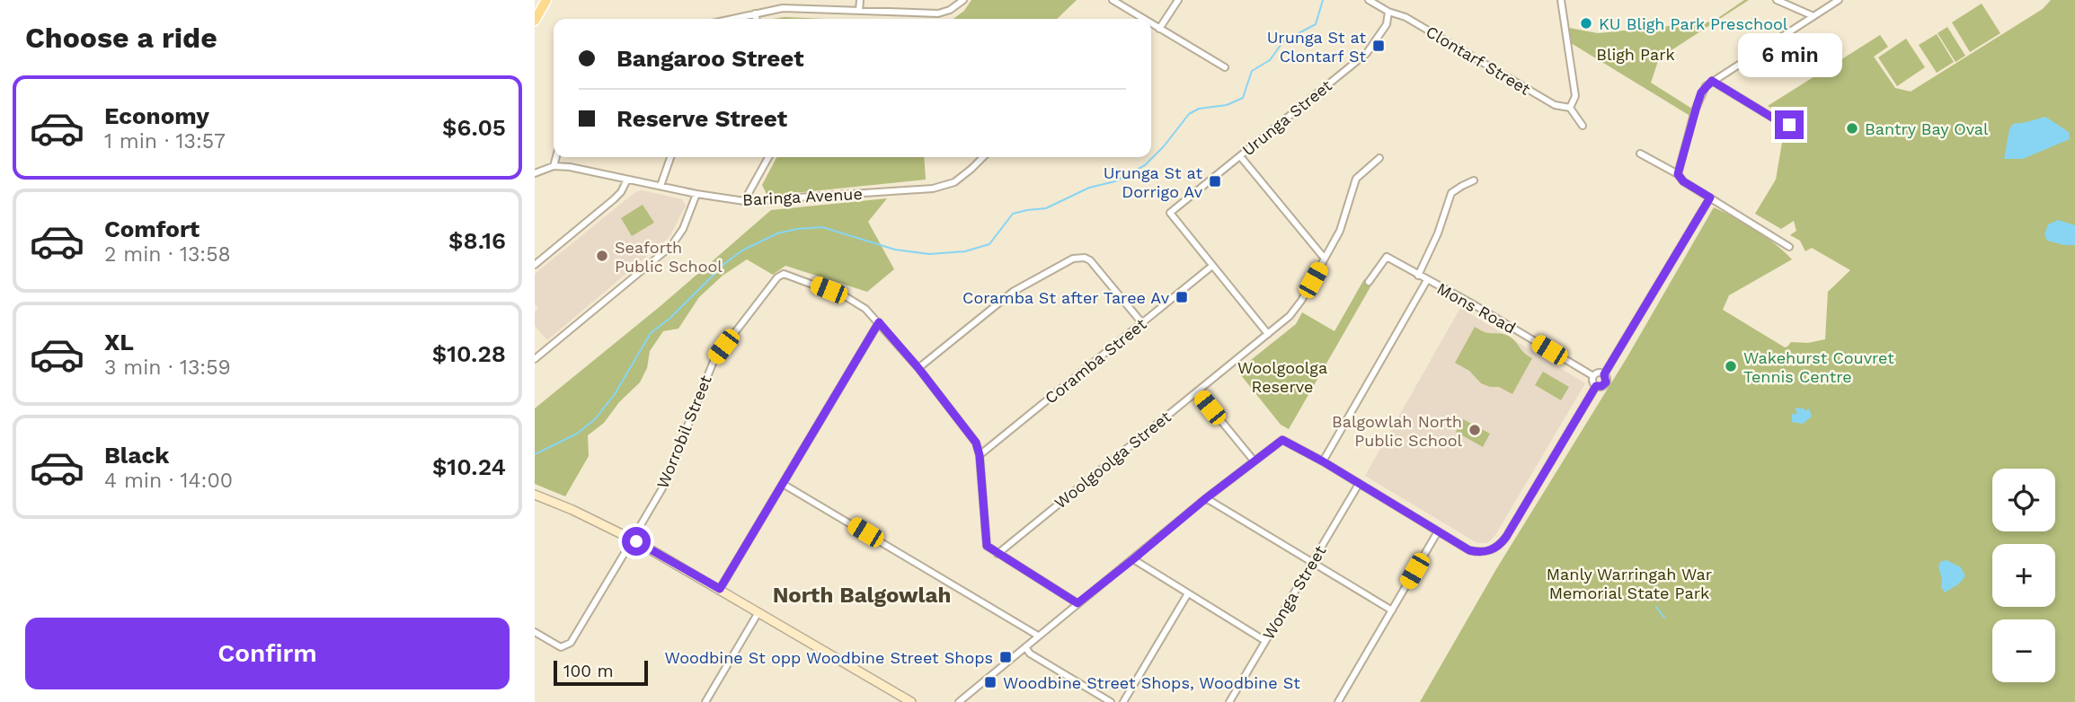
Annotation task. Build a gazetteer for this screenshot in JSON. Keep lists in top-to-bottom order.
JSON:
{
  "streets": {
    "street": [
      "Clontarf Street",
      "Urunga Street",
      "Baringa Avenue",
      "Mons Road",
      "Coramba Street",
      "Worrobil Street",
      "Woolgoolga Street",
      "Wonga Street"
    ]
  },
  "crossings": [
    ["Clontarf Street", "Urunga Street"],
    ["Urunga Street", "Coramba Street"]
  ],
  "districts": ["North Balgowlah"],
  "parks": ["Bligh Park", "Woolgoolga Reserve", "Manly Warringah War Memorial State Park"],
  "places": {
    "other": [
      "KU Bligh Park Preschool",
      "Bantry Bay Oval",
      "Seaforth Public School",
      "Wakehurst Couvret Tennis Centre",
      "Balgowlah North Public School"
    ],
    "transit": [
      "Urunga St at Clontarf St",
      "Urunga St at Dorrigo Av",
      "Coramba St after Taree Av",
      "Woodbine St opp Woodbine Street Shops",
      "Woodbine Street Shops, Woodbine St"
    ]
  },
  "scale_bar": "100 m",
  "page": {
    "heading": "Choose a ride",
    "banner": ["Bangaroo Street", "Reserve Street"],
    "bubble": "6 min",
    "list": [
      {
        "name": "Economy",
        "note": "1 min · 13:57",
        "value": "$6.05"
      },
      {
        "name": "Comfort",
        "note": "2 min · 13:58",
        "value": "$8.16"
      },
      {
        "name": "XL",
        "note": "3 min · 13:59",
        "value": "$10.28"
      },
      {
        "name": "Black",
        "note": "4 min · 14:00",
        "value": "$10.24"
      }
    ],
    "map_buttons": ["+", "−"],
    "buttons": "Confirm",
    "scale": "100 m"
  }
}
